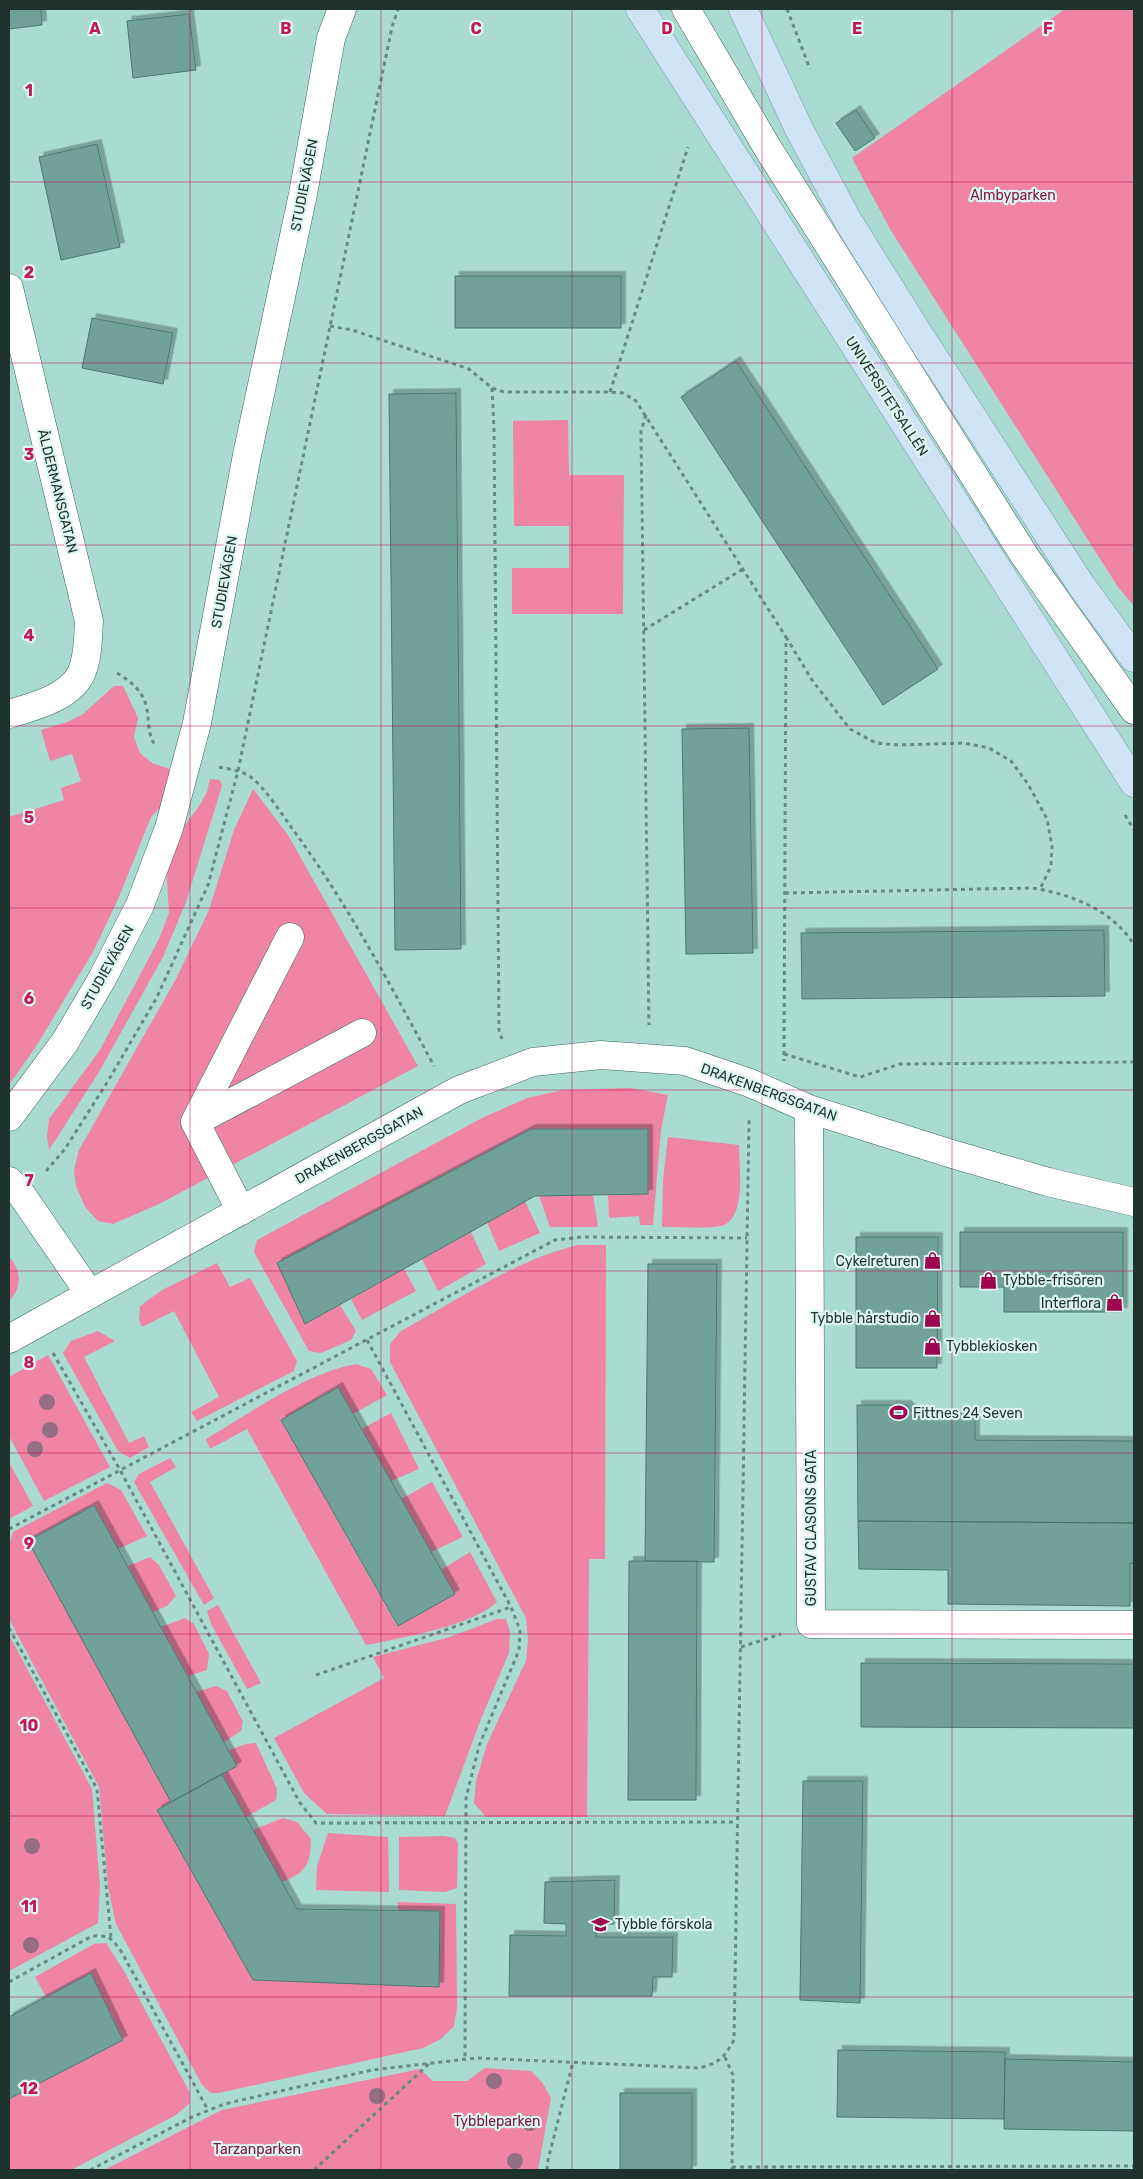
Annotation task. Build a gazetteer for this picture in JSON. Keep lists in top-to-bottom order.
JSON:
{
  "streets": {
    "main road": ["UNIVERSITETSALLÉN"],
    "street": [
      "STUDIEVÄGEN",
      "ÅLDERMANSGATAN",
      "DRAKENBERGSGATAN",
      "GUSTAV CLASONS GATA"
    ]
  },
  "crossings": [
    ["DRAKENBERGSGATAN", "GUSTAV CLASONS GATA"]
  ],
  "parks": ["Almbyparken", "Tybbleparken", "Tarzanparken"],
  "places": {
    "shop": [
      "Cykelreturen",
      "Tybble-frisören",
      "Interflora",
      "Tybble hårstudio",
      "Tybblekiosken"
    ],
    "sports": ["Fittnes 24 Seven"],
    "school or university": ["Tybble förskola"]
  },
  "grid": {
    "columns": [
      "A",
      "B",
      "C",
      "D",
      "E",
      "F"
    ],
    "rows": [
      "1",
      "2",
      "3",
      "4",
      "5",
      "6",
      "7",
      "8",
      "9",
      "10",
      "11",
      "12"
    ]
  }
}
